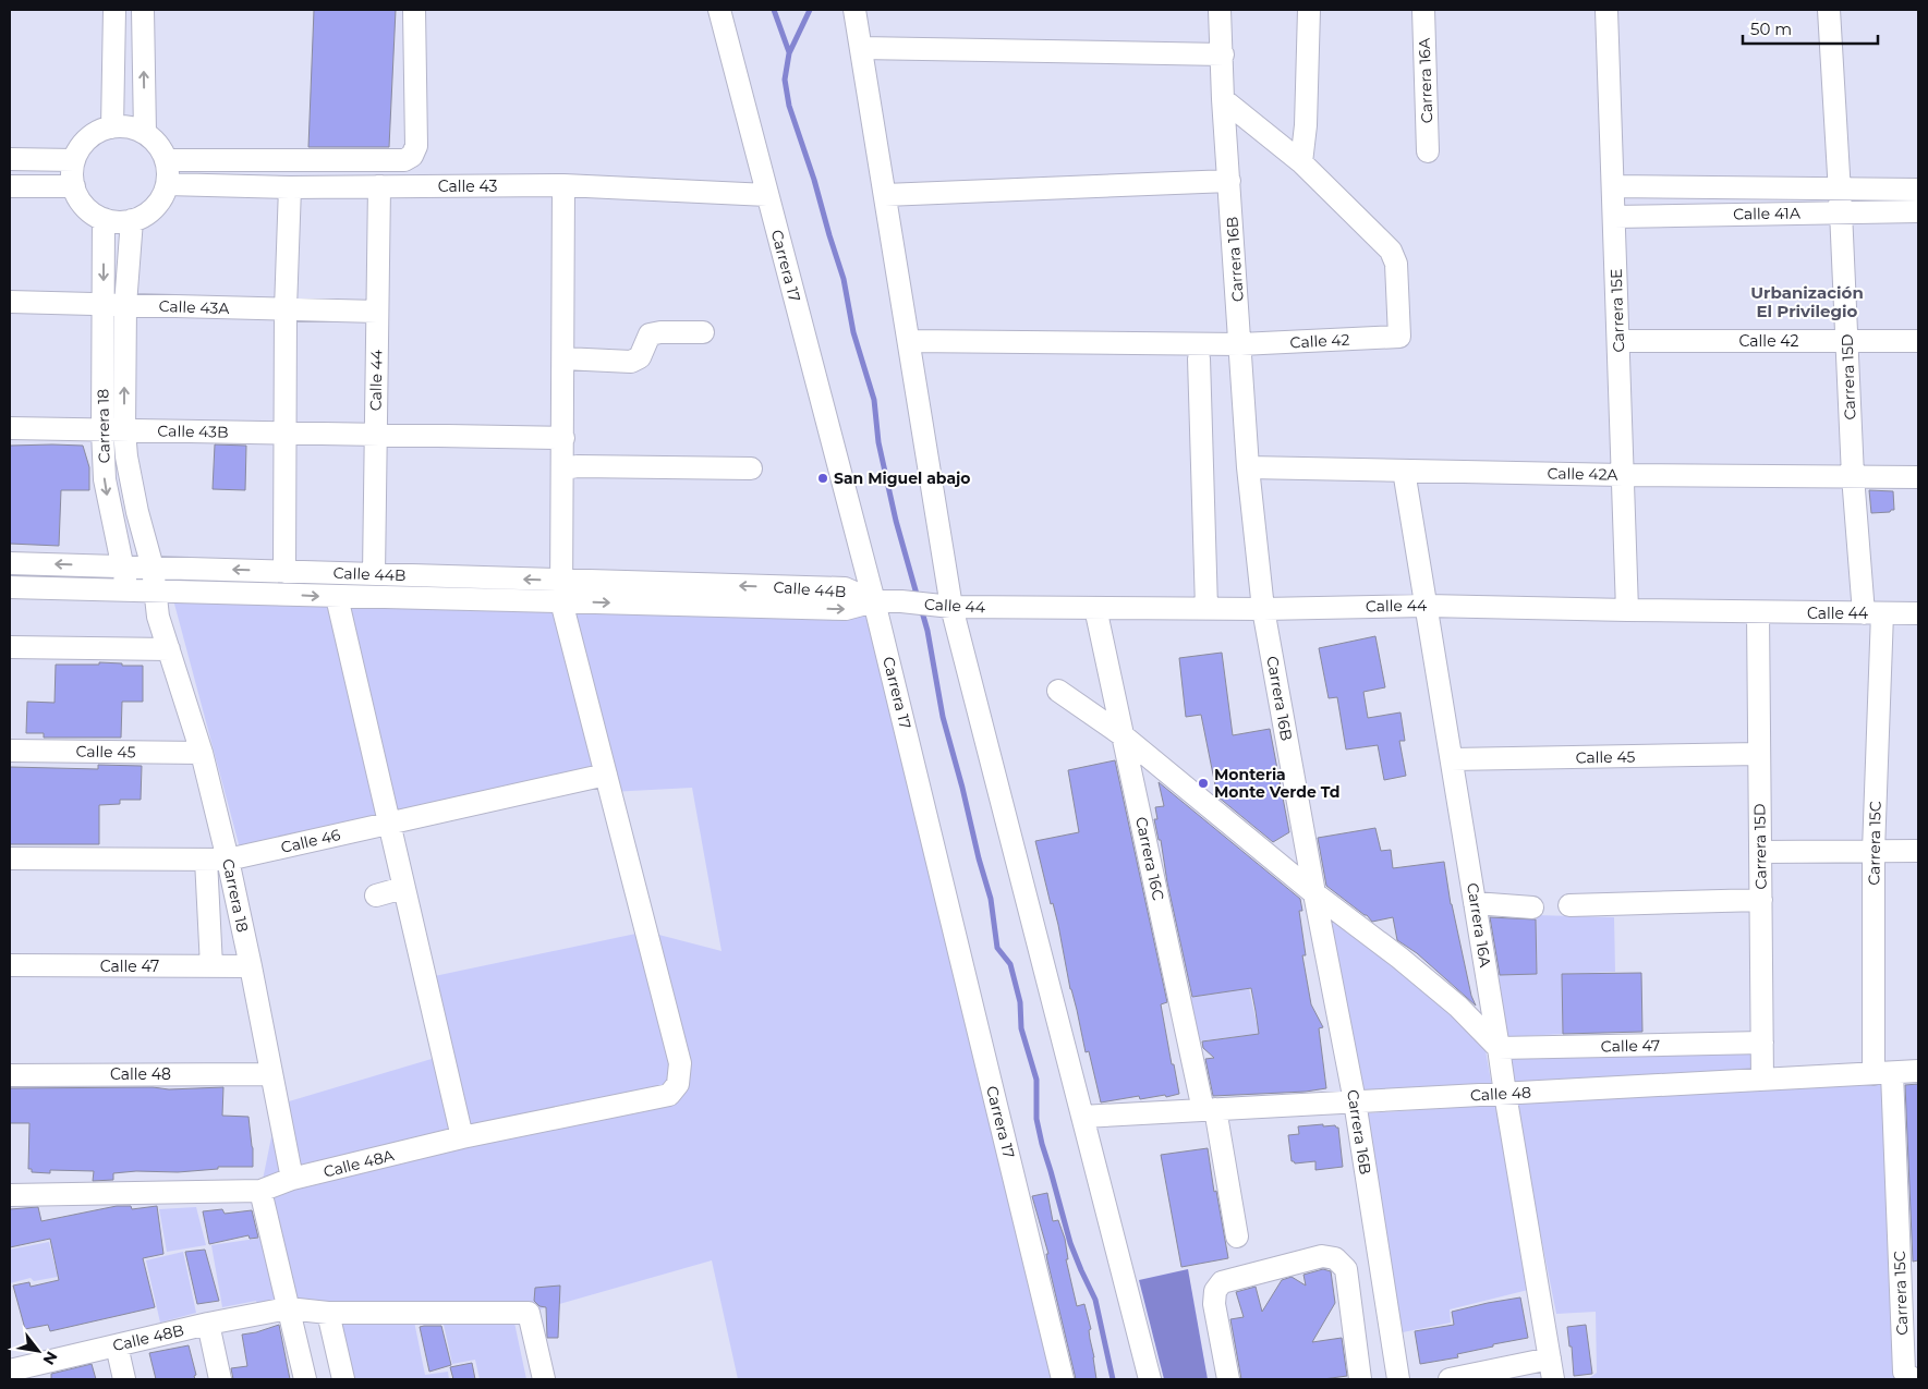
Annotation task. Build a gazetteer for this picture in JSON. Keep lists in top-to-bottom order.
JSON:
{
  "streets": {
    "street": [
      "Carrera 16A",
      "Calle 43",
      "Calle 41A",
      "Carrera 16B",
      "Carrera 17",
      "Calle 43A",
      "Carrera 15E",
      "Calle 42",
      "Carrera 15D",
      "Calle 44",
      "Carrera 18",
      "Calle 43B",
      "Calle 42A",
      "Calle 44B",
      "Calle 45",
      "Calle 46",
      "Carrera 15C",
      "Carrera 16C",
      "Calle 47",
      "Calle 48",
      "Calle 48A",
      "Calle 48B"
    ]
  },
  "crossings": [
    ["Carrera 16A", "Calle 44"],
    ["Carrera 16A", "Calle 42A"],
    ["Carrera 16A", "Calle 45"],
    ["Carrera 16A", "Calle 47"],
    ["Carrera 16A", "Calle 48"],
    ["Calle 43", "Carrera 17"],
    ["Calle 43", "Calle 44"],
    ["Calle 43", "Carrera 18"],
    ["Calle 41A", "Carrera 15E"],
    ["Calle 41A", "Carrera 15D"],
    ["Carrera 16B", "Calle 42"],
    ["Carrera 16B", "Calle 44"],
    ["Carrera 16B", "Calle 42A"],
    ["Carrera 16B", "Calle 48"],
    ["Carrera 17", "Calle 44"],
    ["Carrera 17", "Calle 44B"],
    ["Calle 43A", "Calle 44"],
    ["Calle 43A", "Carrera 18"],
    ["Carrera 15E", "Calle 42"],
    ["Carrera 15E", "Calle 44"],
    ["Carrera 15E", "Calle 42A"],
    ["Calle 42", "Carrera 15D"],
    ["Carrera 15D", "Calle 44"],
    ["Carrera 15D", "Calle 42A"],
    ["Carrera 15D", "Calle 45"],
    ["Carrera 15D", "Carrera 15C"],
    ["Carrera 15D", "Calle 47"],
    ["Carrera 15D", "Calle 48"],
    ["Calle 44", "Calle 43B"],
    ["Calle 44", "Calle 44B"],
    ["Calle 44", "Carrera 15C"],
    ["Calle 44", "Carrera 16C"],
    ["Carrera 18", "Calle 43B"],
    ["Carrera 18", "Calle 44B"],
    ["Carrera 18", "Calle 45"],
    ["Carrera 18", "Calle 46"],
    ["Carrera 18", "Calle 47"],
    ["Carrera 18", "Calle 48"],
    ["Carrera 18", "Calle 48A"],
    ["Calle 46", "Calle 48A"],
    ["Carrera 15C", "Calle 48"],
    ["Carrera 16C", "Calle 48"]
  ],
  "districts": ["Urbanización El Privilegio"],
  "places": ["San Miguel abajo", "Monteria Monte Verde Td"],
  "scale_bar": "50 m",
  "north": "bottom right"
}
